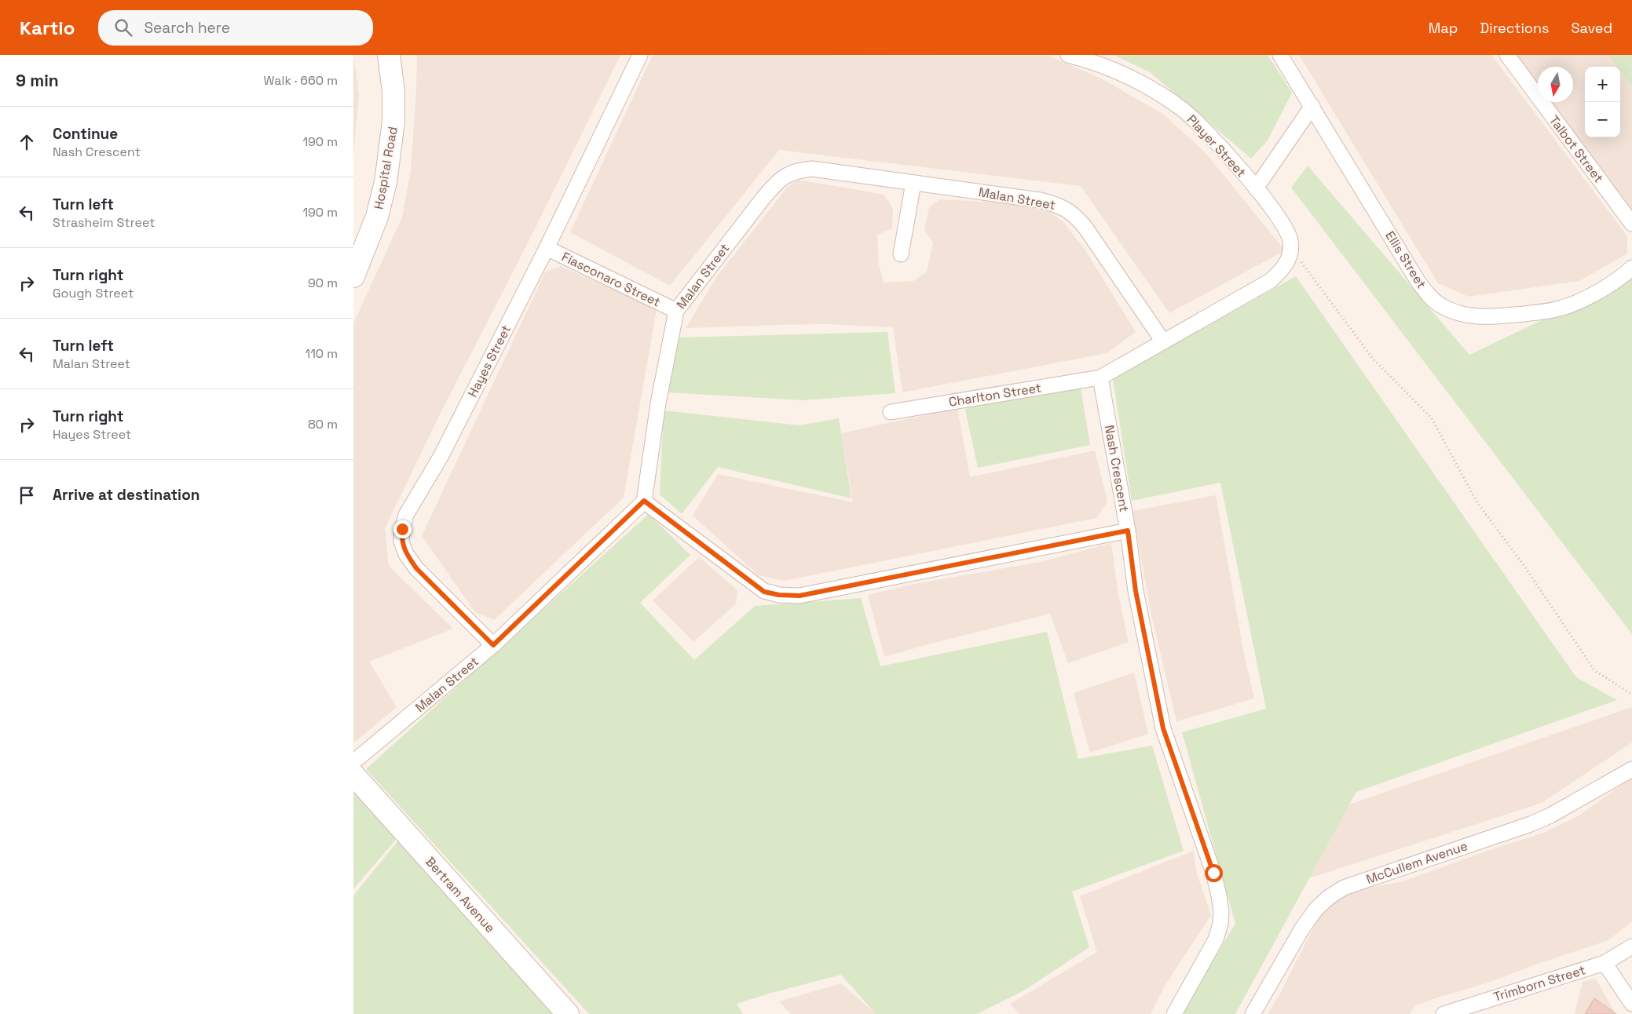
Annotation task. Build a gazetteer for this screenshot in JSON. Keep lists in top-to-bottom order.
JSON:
{
  "streets": {
    "street": [
      "Player Street",
      "Talbot Street",
      "Hospital Road",
      "Malan Street",
      "Ellis Street",
      "Fiasconaro Street",
      "Hayes Street",
      "Charlton Street",
      "Nash Crescent",
      "McCullem Avenue",
      "Bertram Avenue",
      "Trimborn Street"
    ]
  },
  "crossings": [
    ["Malan Street", "Fiasconaro Street"],
    ["Malan Street", "Hayes Street"],
    ["Fiasconaro Street", "Hayes Street"],
    ["Charlton Street", "Nash Crescent"]
  ],
  "north": "bottom",
  "page": {
    "header": "Kartio",
    "search": "Search here",
    "nav": ["Map", "Directions", "Saved"],
    "heading": ["9 min", "Walk · 660 m"],
    "map_buttons": ["+", "−"],
    "list": [
      ["Continue", "Nash Crescent", "190 m"],
      ["Turn left", "Strasheim Street", "190 m"],
      ["Turn right", "Gough Street", "90 m"],
      ["Turn left", "Malan Street", "110 m"],
      ["Turn right", "Hayes Street", "80 m"],
      "Arrive at destination"
    ]
  }
}
